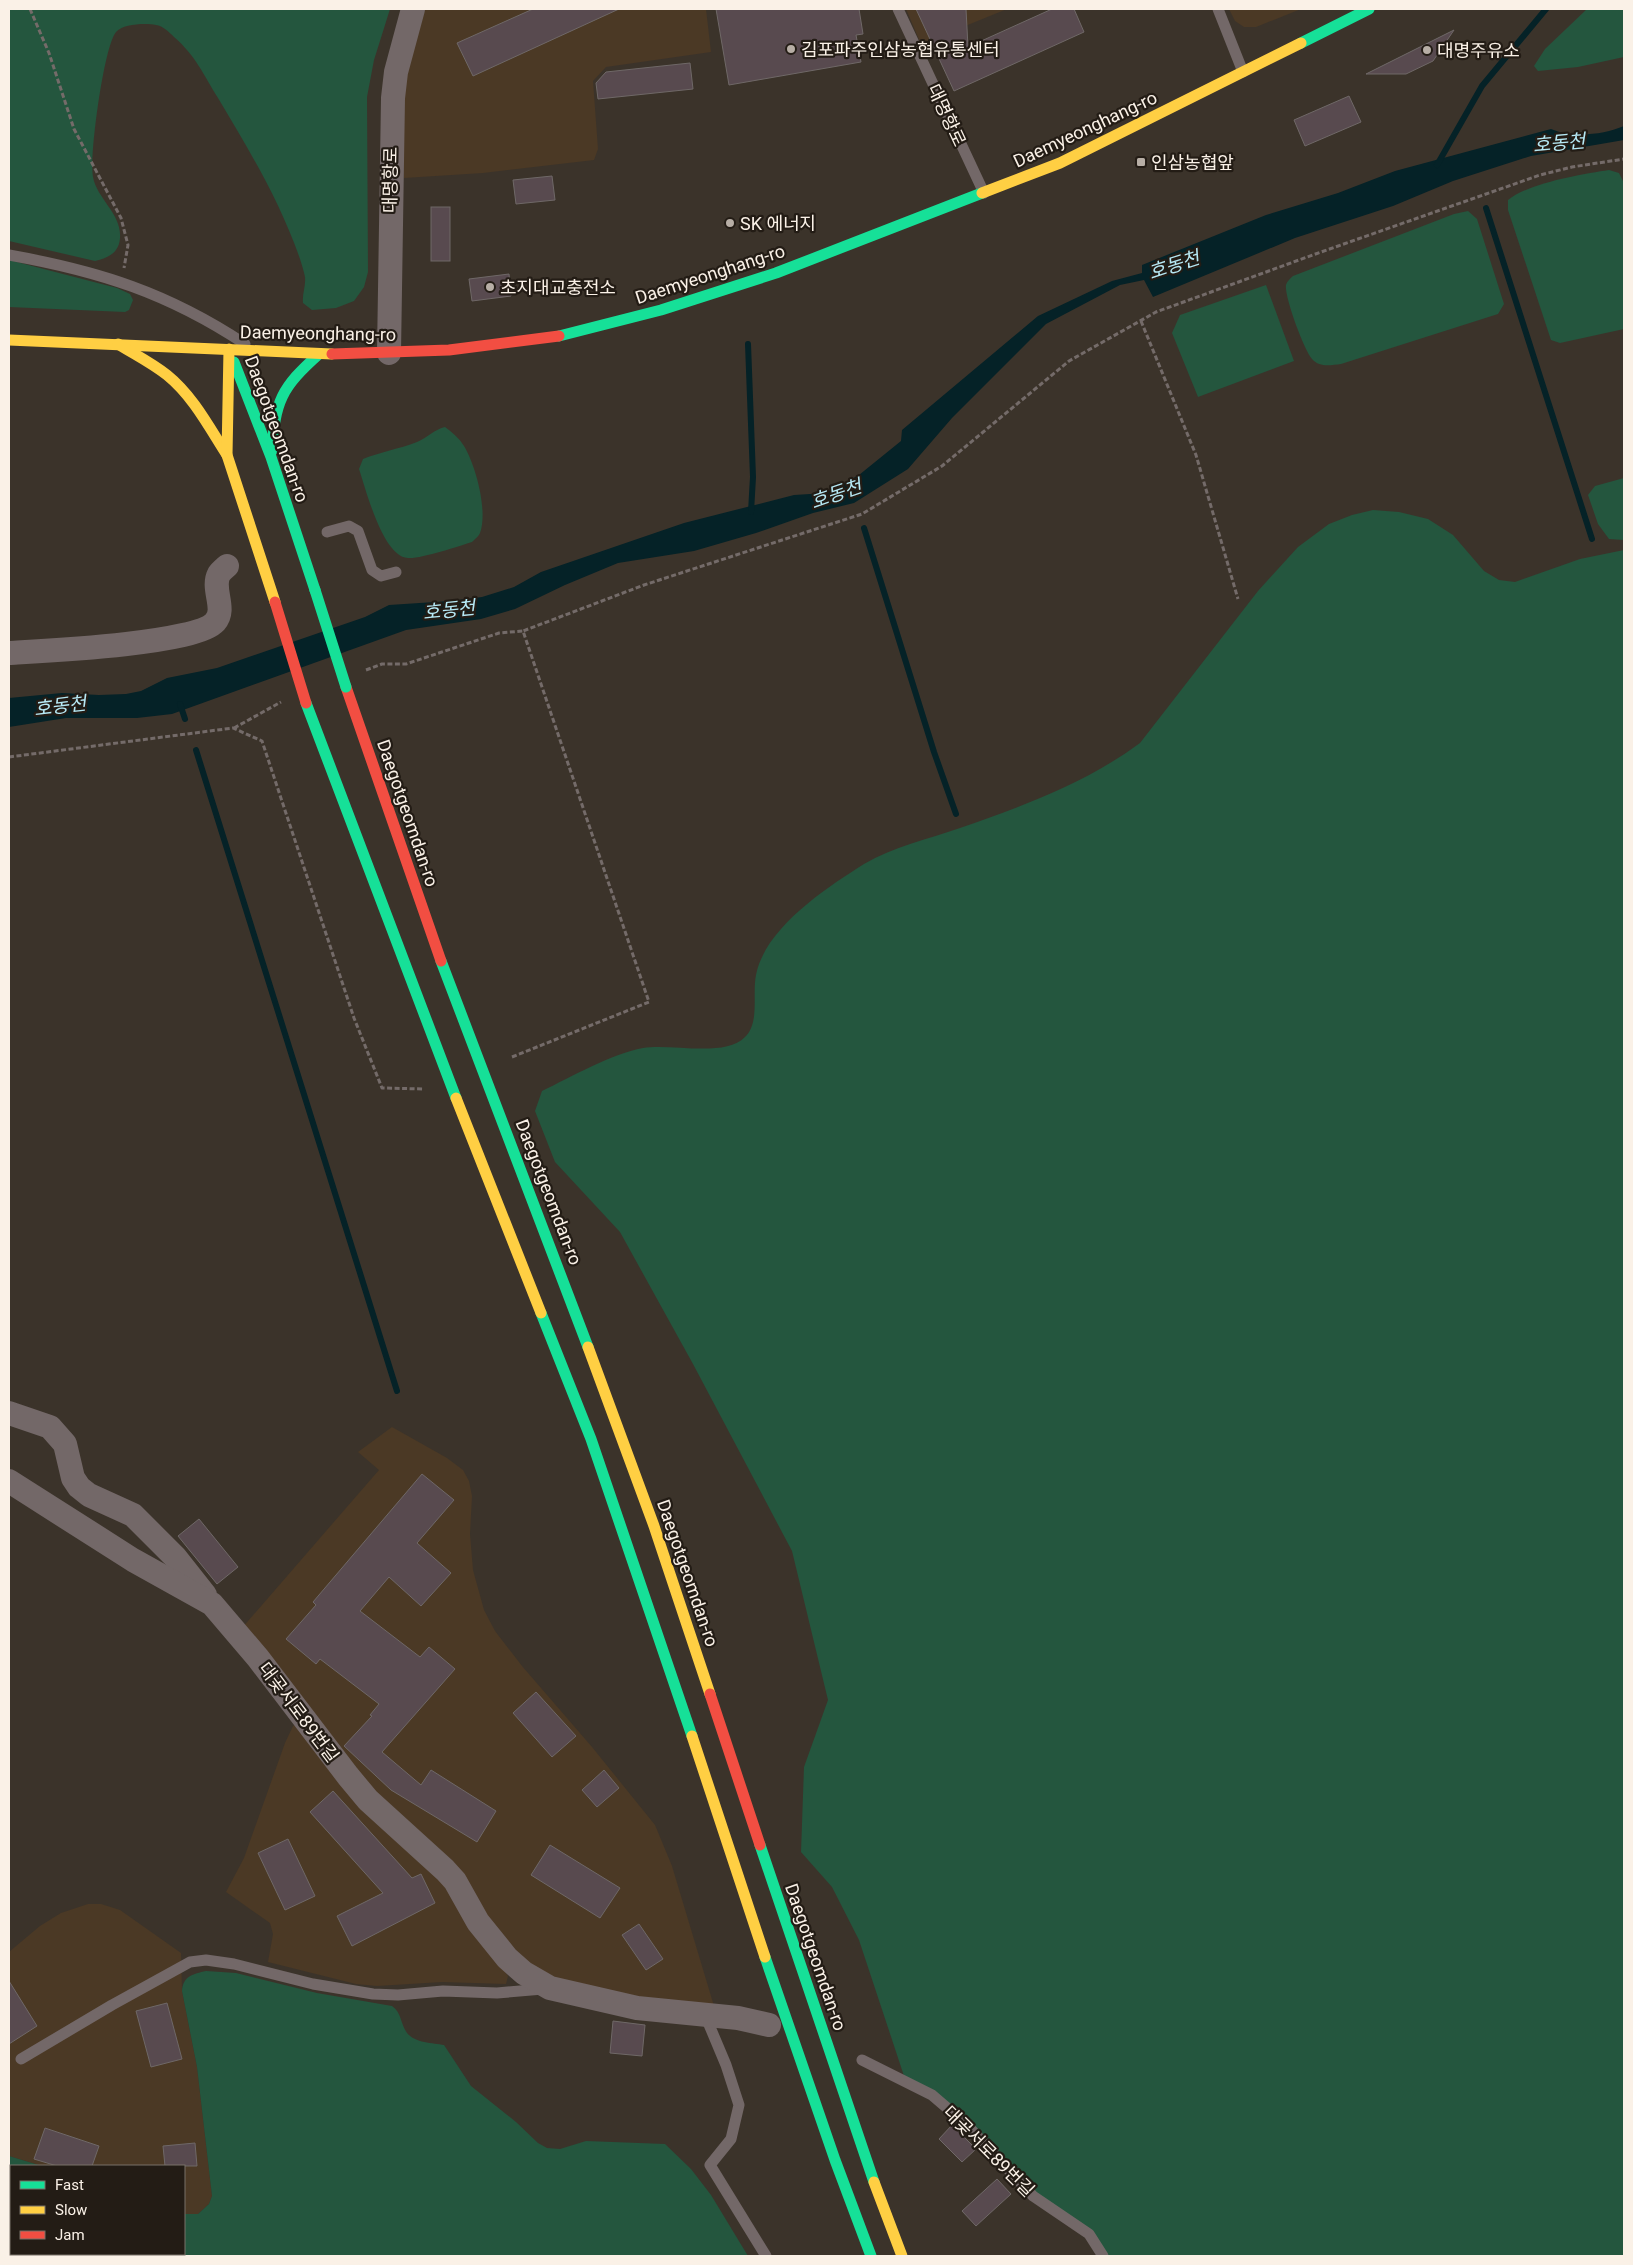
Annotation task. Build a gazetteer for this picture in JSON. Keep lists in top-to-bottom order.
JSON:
{
  "streets": {
    "main road": ["Daemyeonghang-ro", "Daegotgeomdan-ro"],
    "street": ["대명항로", "대곶서로89번길"]
  },
  "crossings": [
    ["대명항로", "Daemyeonghang-ro"],
    ["Daemyeonghang-ro", "Daegotgeomdan-ro"]
  ],
  "water": ["호동천"],
  "places": {
    "other": [
      "김포파주인삼농협유통센터",
      "대명주유소",
      "SK 에너지",
      "초지대교충전소"
    ],
    "transit": ["인삼농협앞"]
  },
  "legend": ["Fast", "Slow", "Jam"]
}
